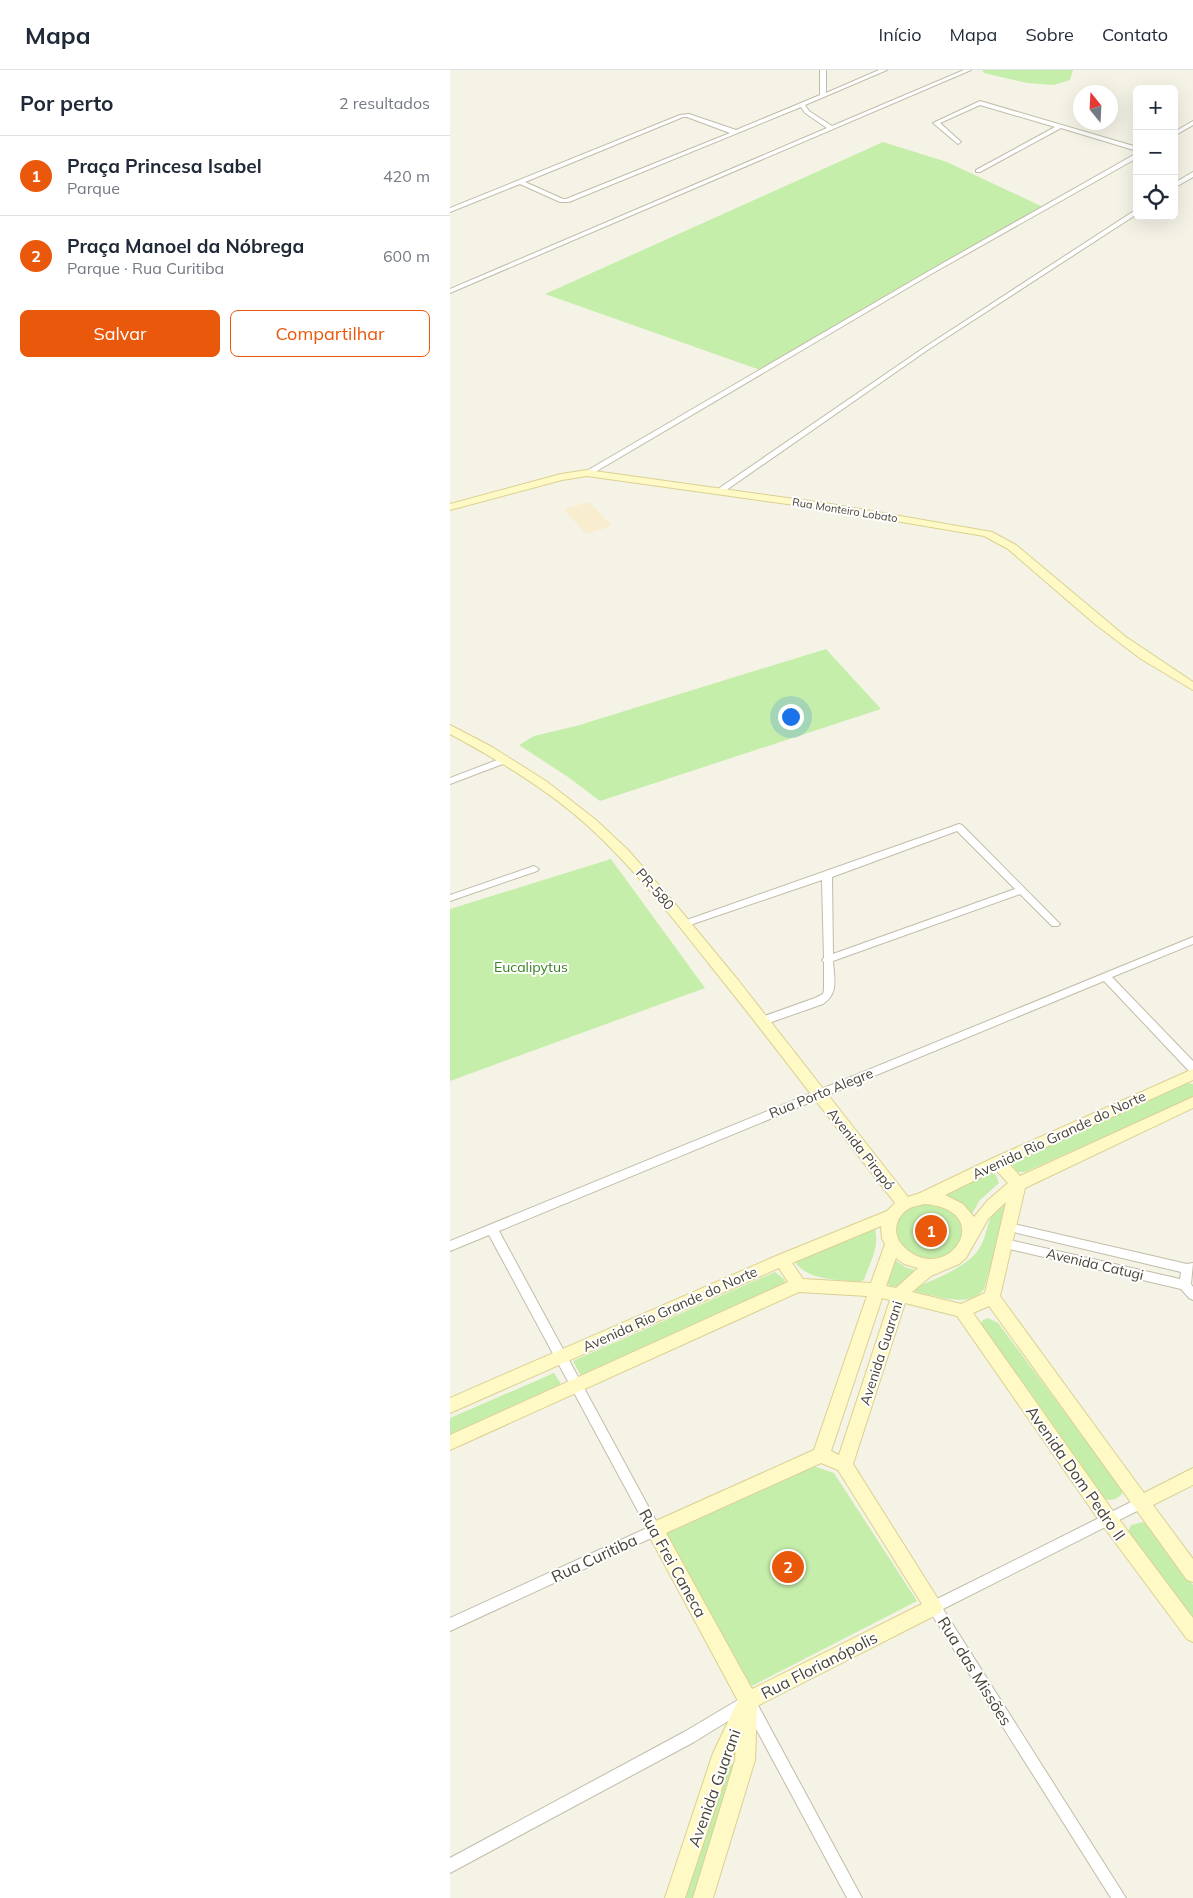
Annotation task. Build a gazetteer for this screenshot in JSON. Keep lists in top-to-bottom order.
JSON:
{
  "streets": {
    "street": [
      "Rua Monteiro Lobato",
      "PR-580",
      "Rua Porto Alegre",
      "Avenida Rio Grande do Norte",
      "Avenida Pirapó",
      "Avenida Catugi",
      "Avenida Guarani",
      "Avenida Dom Pedro II",
      "Rua Curitiba",
      "Rua Frei Caneca",
      "Rua Florianópolis",
      "Rua das Missões"
    ]
  },
  "crossings": [
    ["PR-580", "Rua Porto Alegre"],
    ["PR-580", "Avenida Pirapó"],
    ["Rua Porto Alegre", "Avenida Pirapó"],
    ["Rua Porto Alegre", "Rua Frei Caneca"],
    ["Avenida Rio Grande do Norte", "Avenida Pirapó"],
    ["Avenida Rio Grande do Norte", "Avenida Guarani"],
    ["Avenida Rio Grande do Norte", "Rua Frei Caneca"],
    ["Avenida Pirapó", "Avenida Guarani"],
    ["Avenida Guarani", "Rua Curitiba"],
    ["Avenida Guarani", "Rua Frei Caneca"],
    ["Avenida Guarani", "Rua Florianópolis"],
    ["Avenida Guarani", "Rua das Missões"],
    ["Avenida Dom Pedro II", "Rua Florianópolis"],
    ["Rua Curitiba", "Rua Frei Caneca"],
    ["Rua Frei Caneca", "Rua Florianópolis"],
    ["Rua Florianópolis", "Rua das Missões"]
  ],
  "parks": ["Eucalipytus"],
  "north": "top",
  "page": {
    "header": "Mapa",
    "nav": [
      "Início",
      "Mapa",
      "Sobre",
      "Contato"
    ],
    "heading": ["Por perto", "2 resultados"],
    "map_buttons": ["+", "−"],
    "list": [
      {
        "mark": "1",
        "name": "Praça Princesa Isabel",
        "note": "Parque",
        "value": "420 m"
      },
      {
        "mark": "2",
        "name": "Praça Manoel da Nóbrega",
        "note": "Parque · Rua Curitiba",
        "value": "600 m"
      }
    ],
    "buttons": ["Salvar", "Compartilhar"],
    "pins": ["1", "2"]
  }
}
